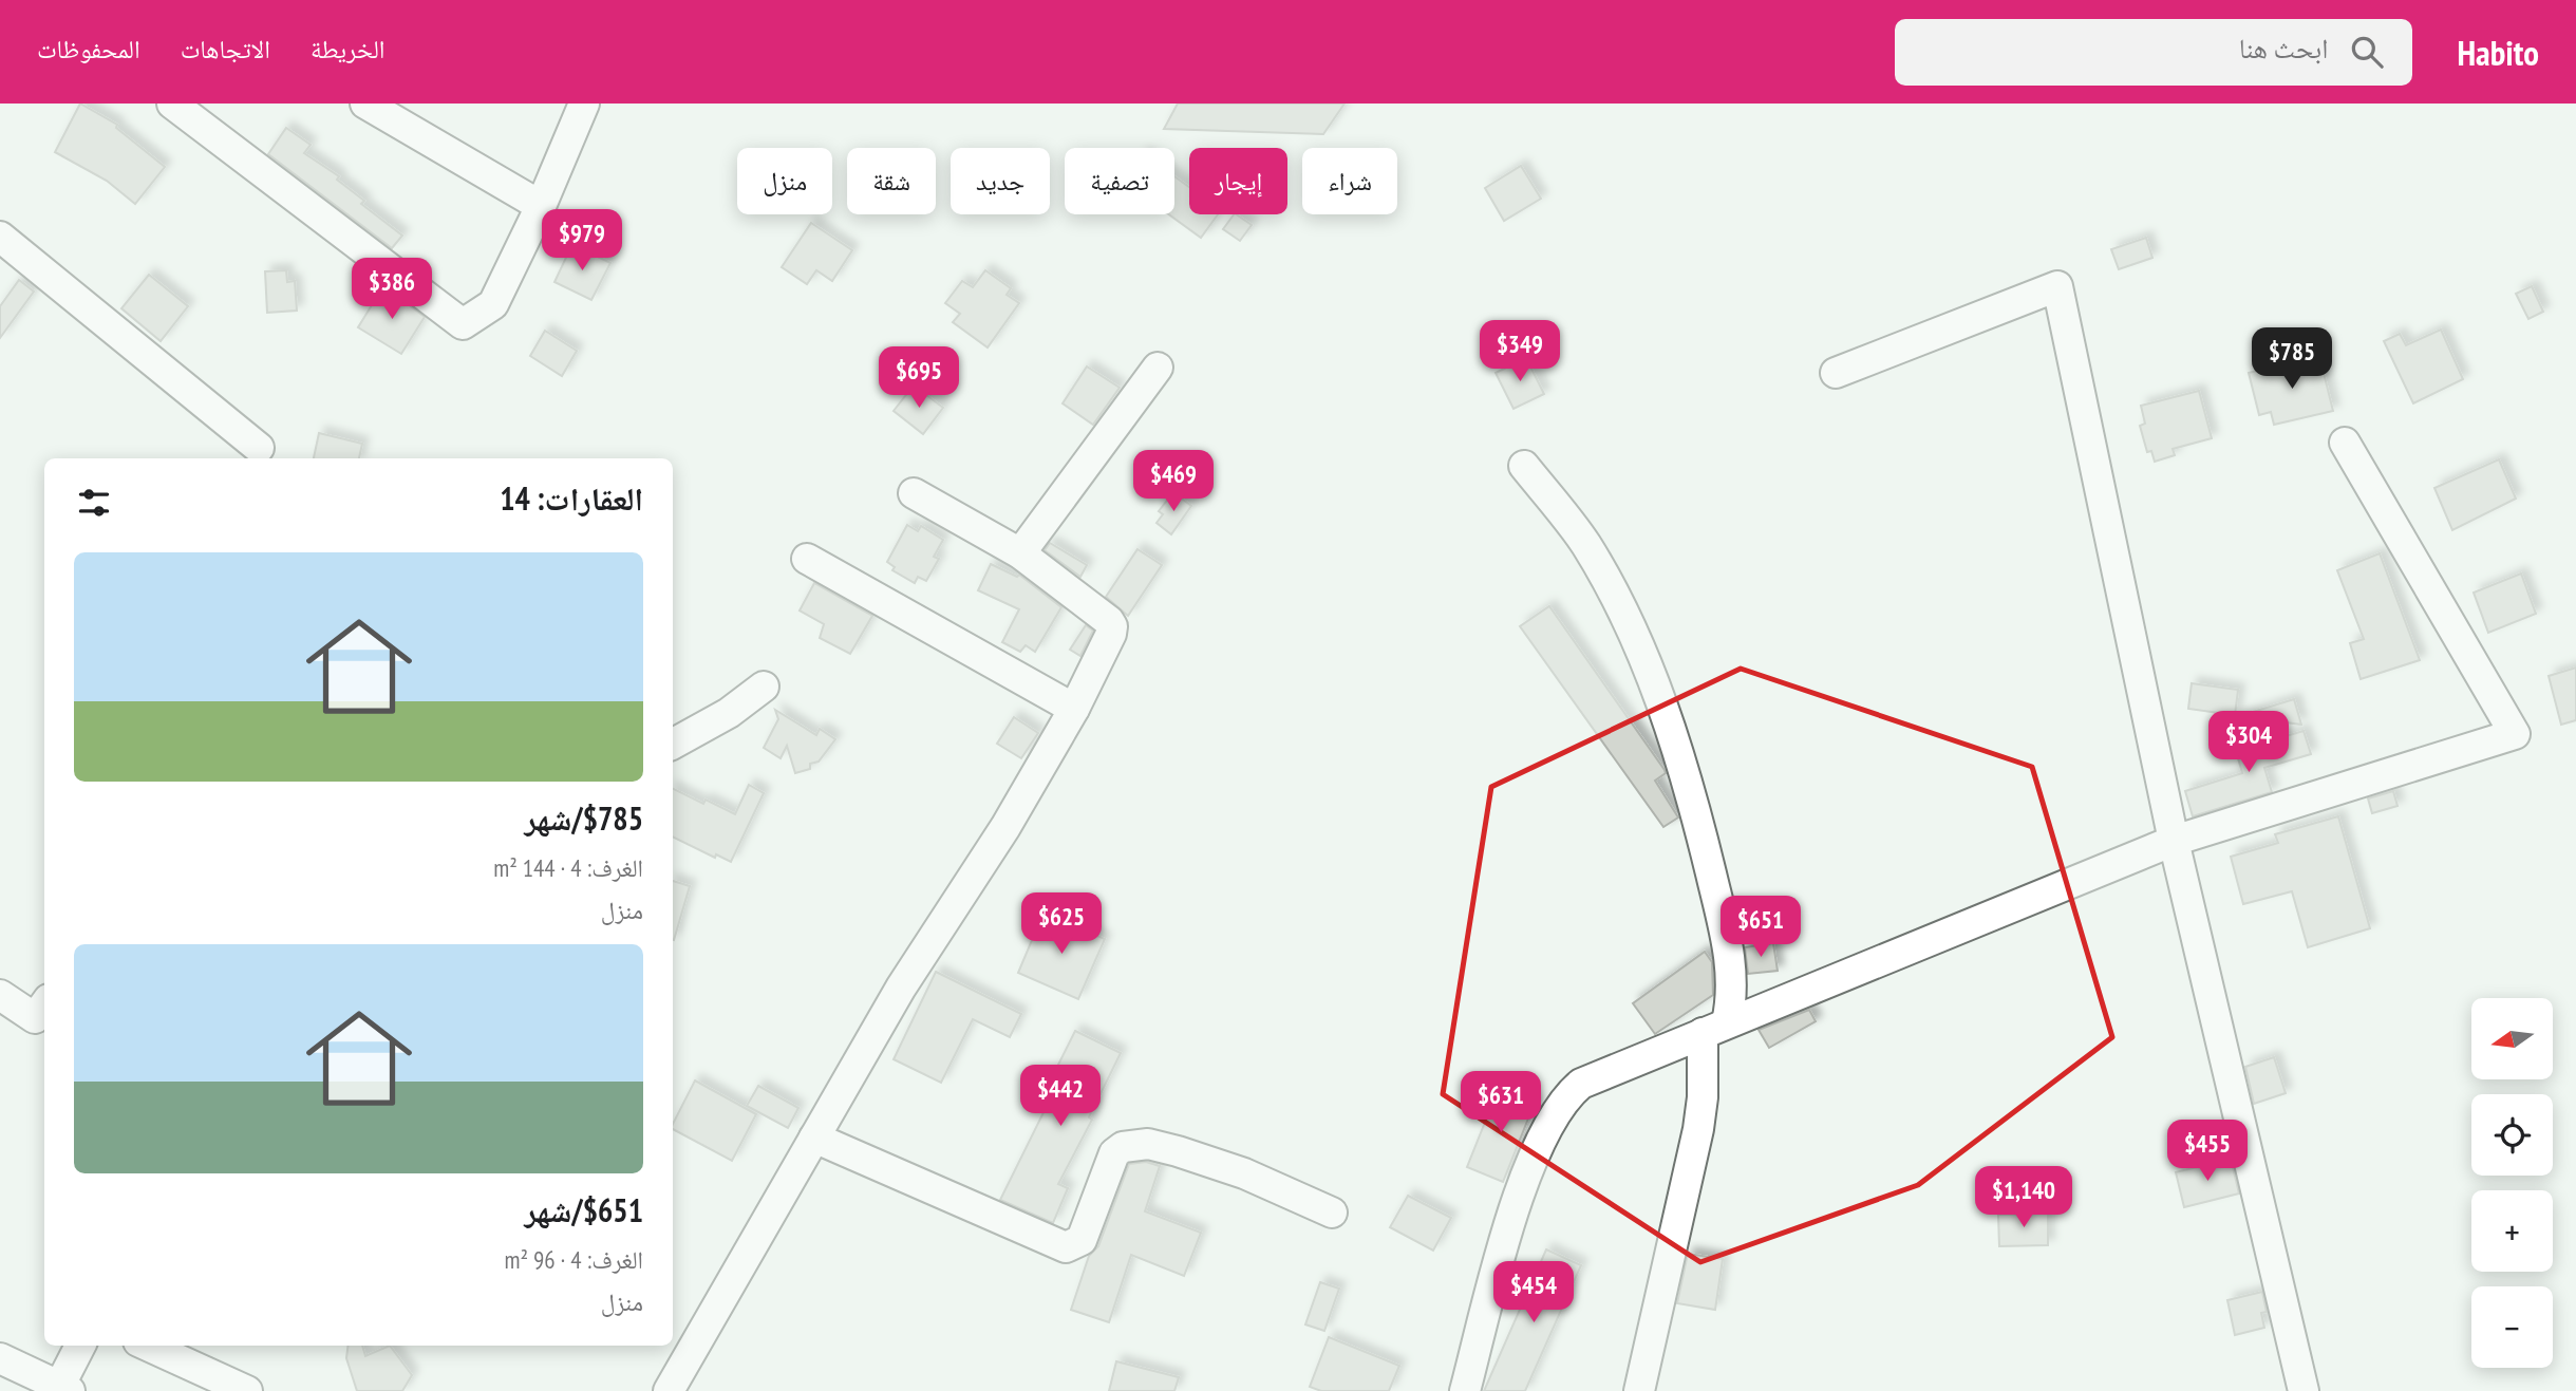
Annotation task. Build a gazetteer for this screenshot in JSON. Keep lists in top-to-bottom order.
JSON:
{
  "north": "left",
  "page": {
    "header": "Habito",
    "search": "ابحث هنا",
    "nav": ["الخريطة", "الاتجاهات", "المحفوظات"],
    "chip": [
      "شراء",
      "إيجار",
      "تصفية",
      "جديد",
      "شقة",
      "منزل"
    ],
    "price": [
      "$979",
      "$386",
      "$349",
      "$785",
      "$695",
      "$469",
      "$304",
      "$625",
      "$651",
      "$442",
      "$631",
      "$455",
      "$1,140",
      "$454"
    ],
    "heading": "العقارات: 14",
    "list": [
      {
        "name": "$785/شهر",
        "note": "الغرف: 4 · 144 m² · منزل"
      },
      {
        "name": "$651/شهر",
        "note": "الغرف: 4 · 96 m² · منزل"
      }
    ],
    "map_buttons": ["+", "−"]
  }
}
